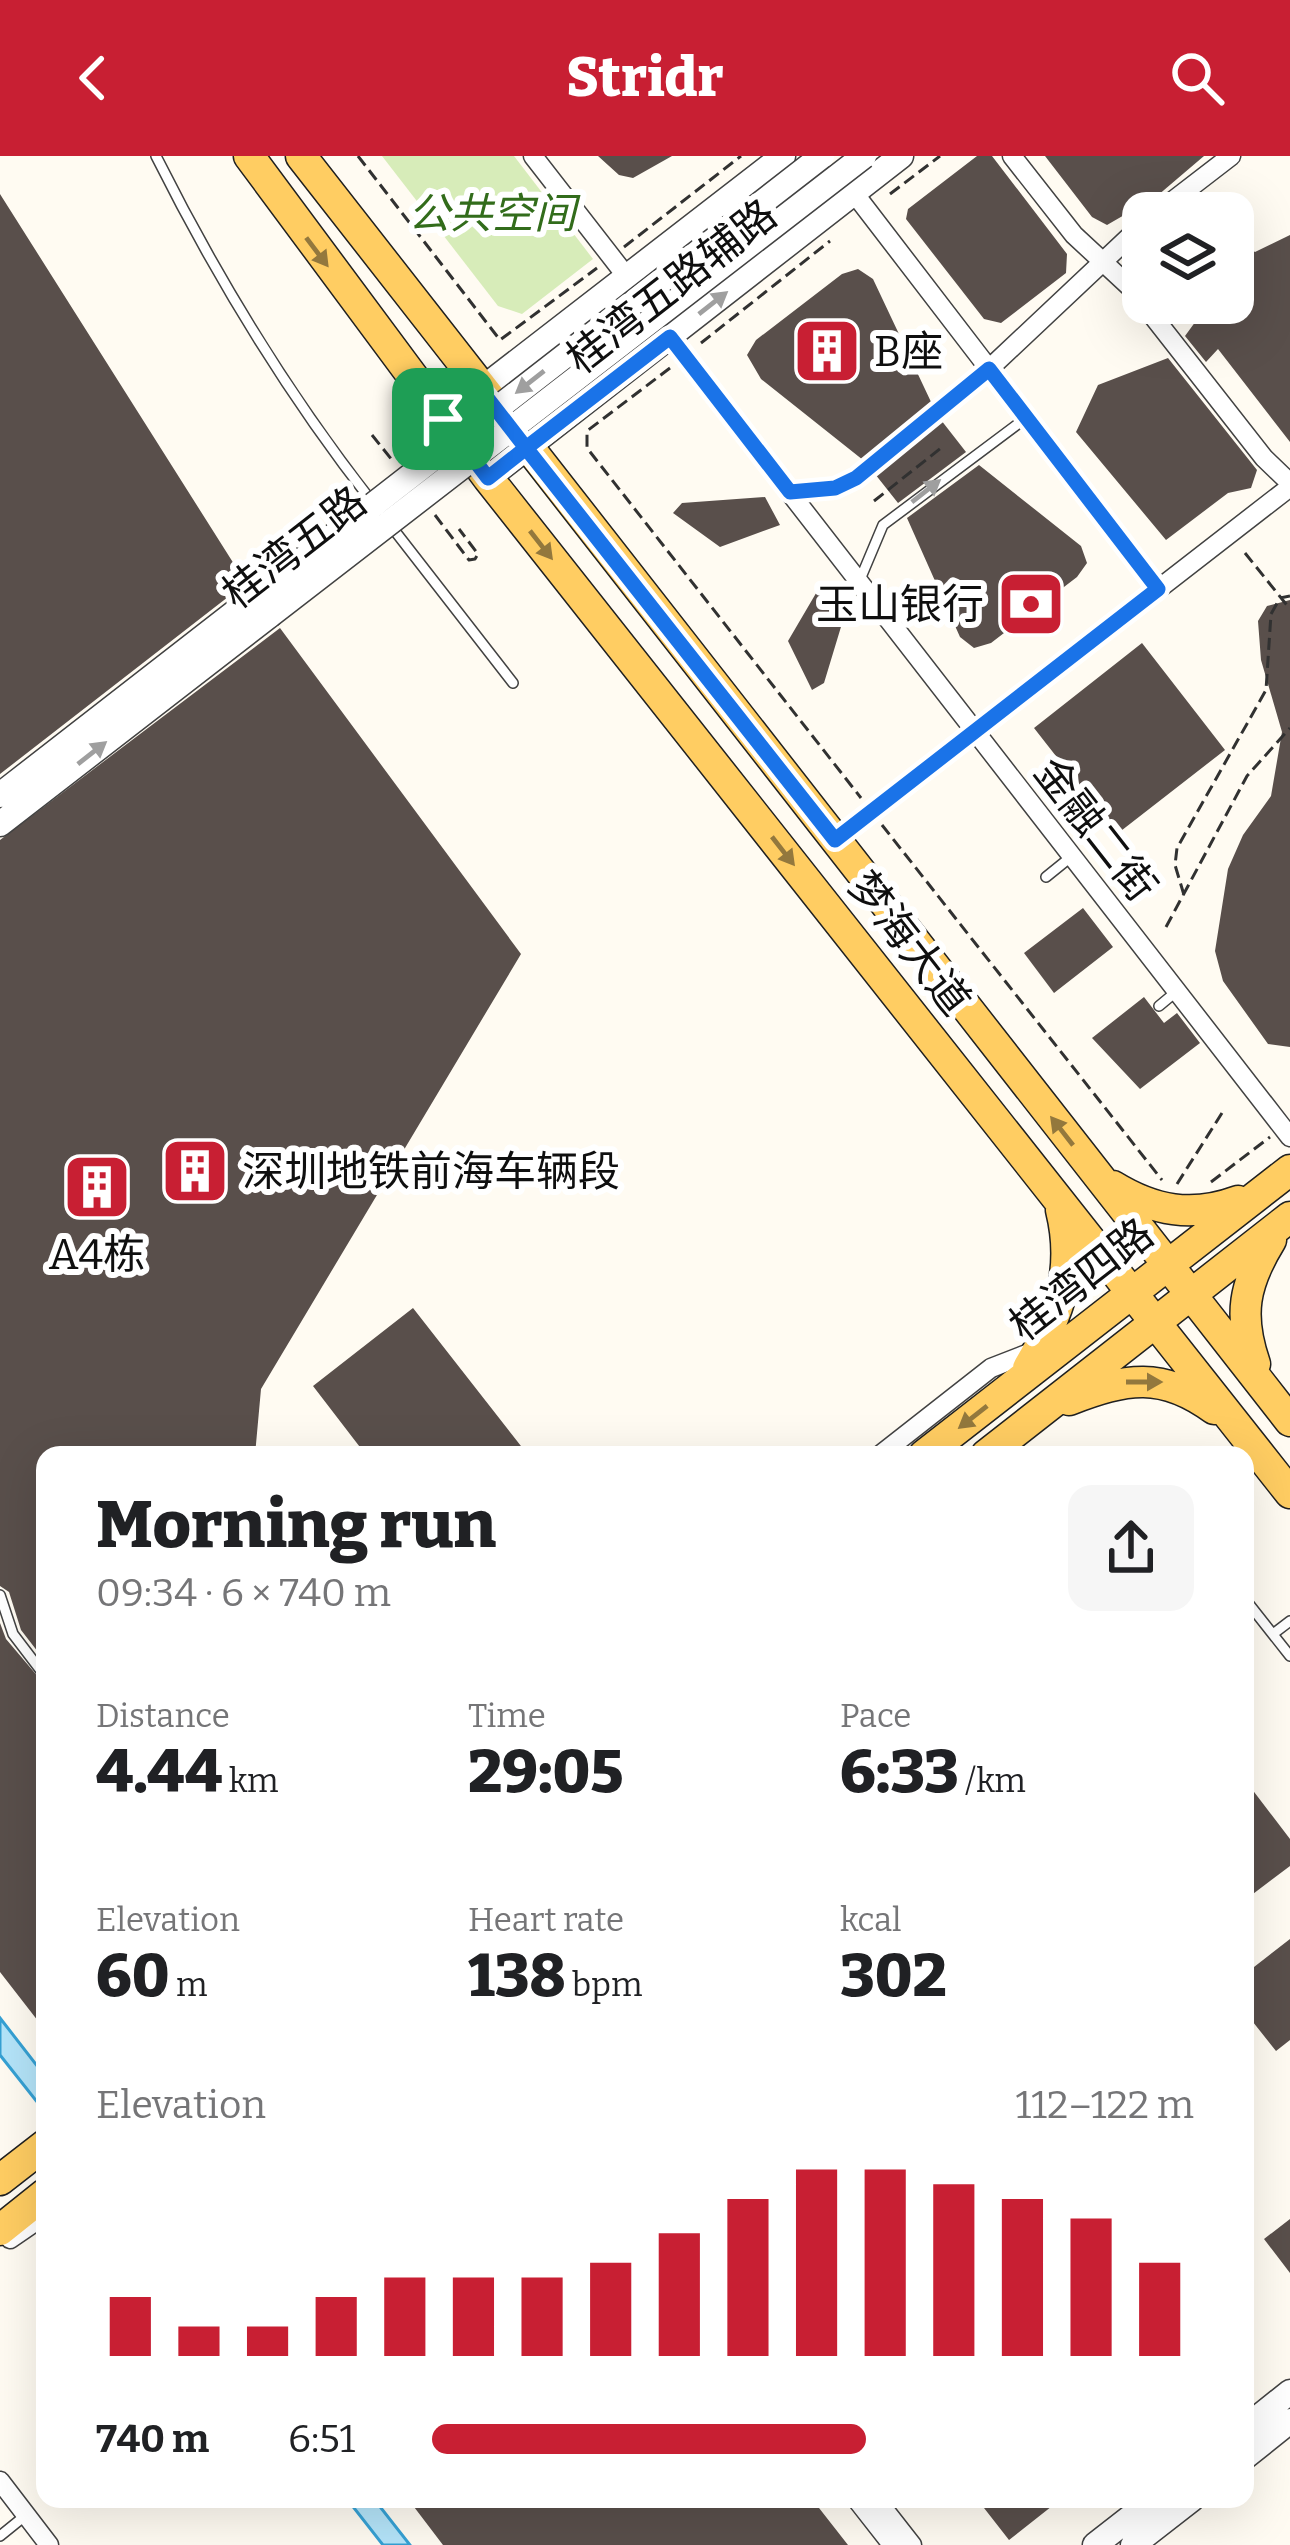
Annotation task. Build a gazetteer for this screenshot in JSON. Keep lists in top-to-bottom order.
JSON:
{
  "streets": {
    "main road": ["梦海大道", "桂湾四路"],
    "street": ["桂湾五路辅路", "桂湾五路", "金融二街"]
  },
  "crossings": [
    ["桂湾五路辅路", "金融二街"],
    ["桂湾五路辅路", "梦海大道"],
    ["梦海大道", "桂湾四路"]
  ],
  "parks": ["公共空间"],
  "places": {
    "building": ["B座", "深圳地铁前海车辆段", "A4栋"],
    "bank": ["玉山银行"]
  },
  "page": {
    "header": "Stridr",
    "heading": ["Morning run", "09:34 · 6 × 740 m"],
    "stats": [
      ["Distance", "4.44 km"],
      ["Time", "29:05"],
      ["Pace", "6:33 /km"],
      ["Elevation", "60 m"],
      ["Heart rate", "138 bpm"],
      ["kcal", "302"]
    ],
    "chart": ["Elevation", "112–122 m"],
    "list": [
      {
        "name": "740 m",
        "note": "6:51"
      }
    ]
  }
}
